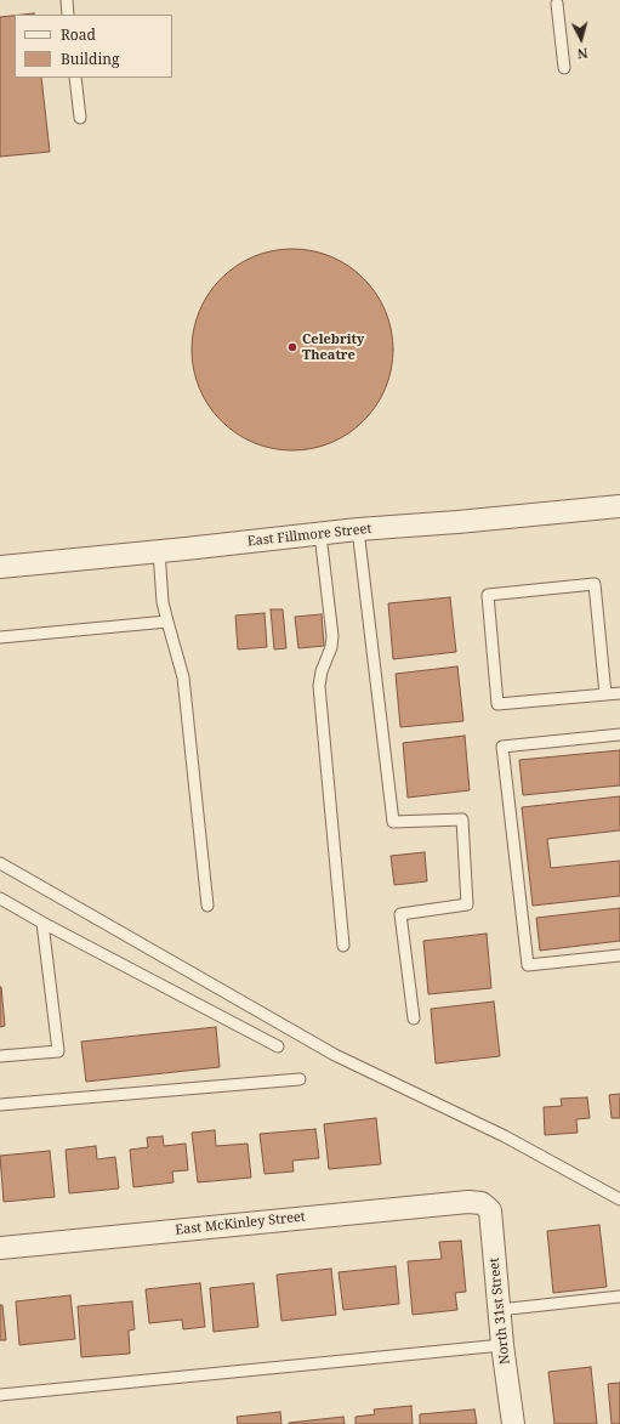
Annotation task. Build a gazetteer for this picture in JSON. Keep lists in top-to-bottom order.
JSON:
{
  "streets": {
    "street": ["East Fillmore Street", "East McKinley Street", "North 31st Street"]
  },
  "crossings": [
    ["East McKinley Street", "North 31st Street"]
  ],
  "places": ["Celebrity Theatre"],
  "legend": ["Road", "Building"],
  "north": "bottom"
}
